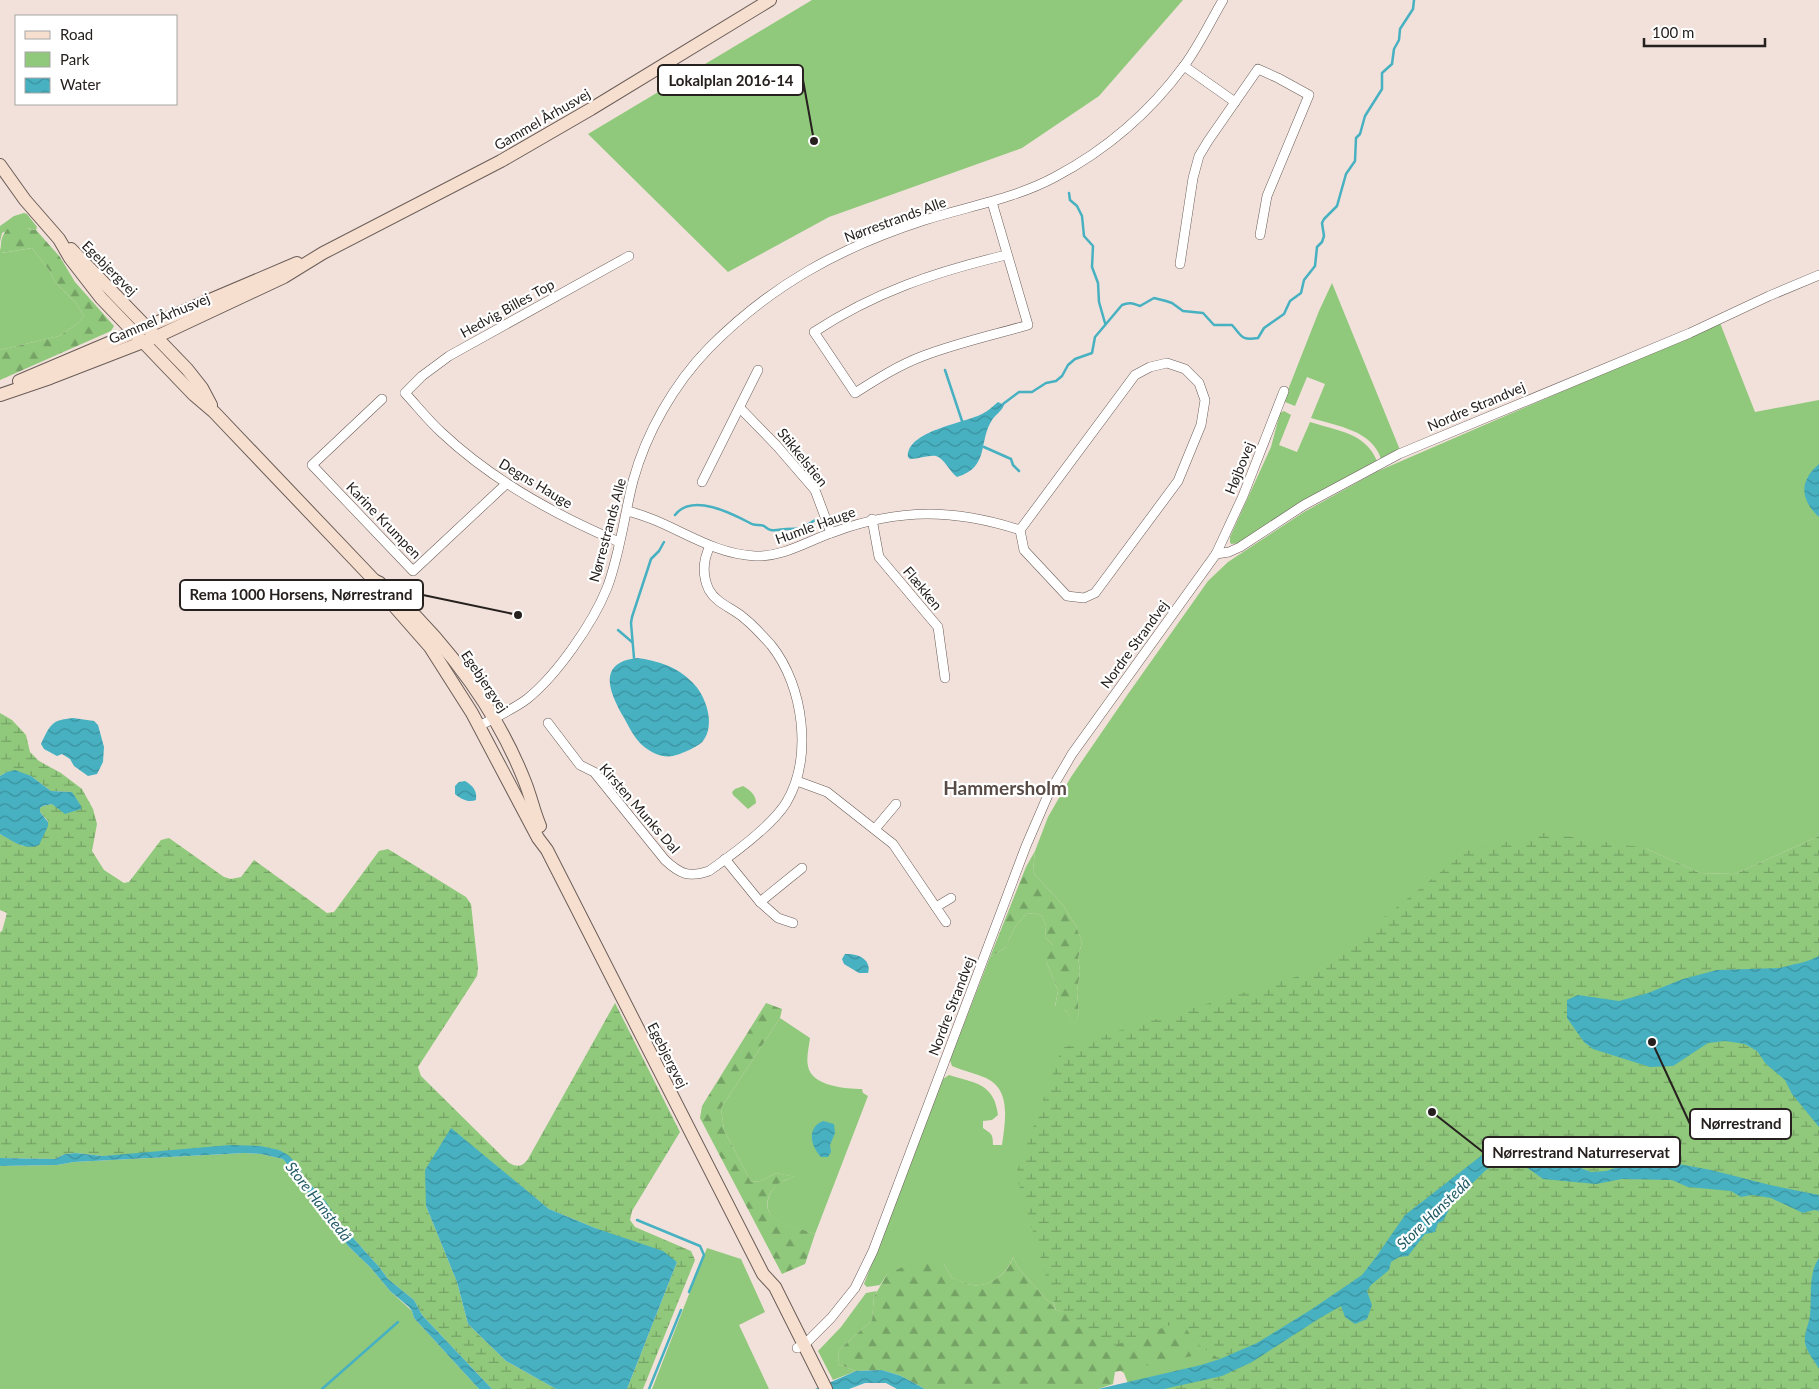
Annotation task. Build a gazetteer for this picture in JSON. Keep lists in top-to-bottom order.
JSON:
{
  "streets": {
    "street": [
      "Gammel Århusvej",
      "Nørrestrands Alle",
      "Egebjergvej",
      "Hedvig Billes Top",
      "Nordre Strandvej",
      "Stikkelstien",
      "Højbovej",
      "Degns Hauge",
      "Karine Krumpen",
      "Humle Hauge",
      "Flækken",
      "Kirsten Munks Dal"
    ]
  },
  "crossings": [
    ["Gammel Århusvej", "Egebjergvej"],
    ["Nørrestrands Alle", "Egebjergvej"],
    ["Nørrestrands Alle", "Degns Hauge"],
    ["Nørrestrands Alle", "Humle Hauge"],
    ["Egebjergvej", "Nordre Strandvej"],
    ["Hedvig Billes Top", "Degns Hauge"],
    ["Nordre Strandvej", "Højbovej"],
    ["Stikkelstien", "Humle Hauge"],
    ["Degns Hauge", "Karine Krumpen"],
    ["Humle Hauge", "Flækken"],
    ["Humle Hauge", "Kirsten Munks Dal"]
  ],
  "districts": ["Hammersholm"],
  "water": ["Store Hanstedå"],
  "places": [
    "Lokalplan 2016-14",
    "Rema 1000 Horsens, Nørrestrand",
    "Nørrestrand",
    "Nørrestrand Naturreservat"
  ],
  "legend": ["Road", "Park", "Water"],
  "scale_bar": "100 m"
}
